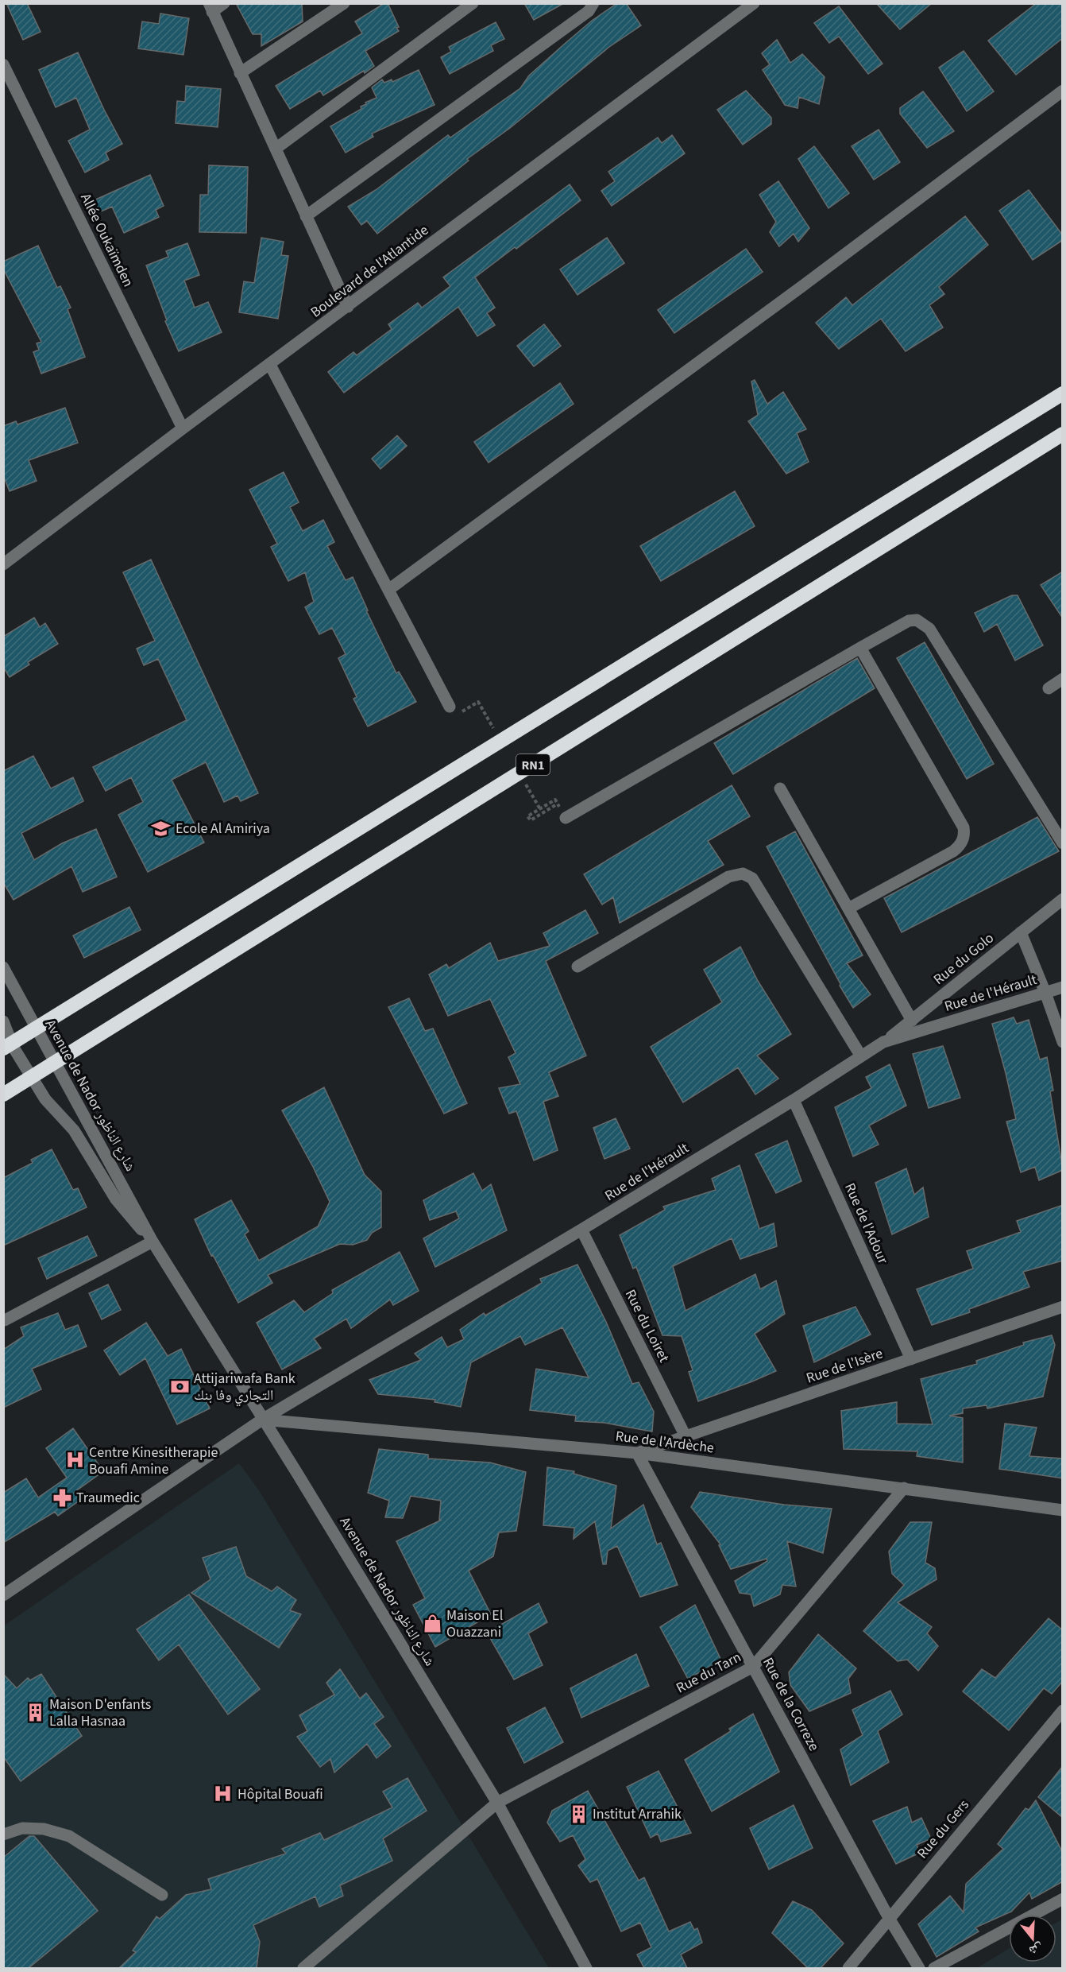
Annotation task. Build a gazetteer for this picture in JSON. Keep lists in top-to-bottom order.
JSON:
{
  "streets": {
    "highway": ["RN1"],
    "street": [
      "Allée Oukaïmden",
      "Boulevard de l'Atlantide",
      "Rue du Golo",
      "Rue de l'Hérault",
      "Avenue de Nador شارع الناظور",
      "Rue de l'Adour",
      "Rue du Loiret",
      "Rue de l'Isère",
      "Rue de l'Ardèche",
      "Rue du Tarn",
      "Rue de la Correze",
      "Rue du Gers"
    ]
  },
  "crossings": [
    ["Allée Oukaïmden", "Boulevard de l'Atlantide"],
    ["Rue du Golo", "Rue de l'Hérault"],
    ["Rue de l'Hérault", "Avenue de Nador شارع الناظور"],
    ["Rue de l'Hérault", "Rue de l'Adour"],
    ["Rue de l'Hérault", "Rue du Loiret"],
    ["Rue de l'Hérault", "Rue de l'Ardèche"],
    ["Avenue de Nador شارع الناظور", "Rue de l'Ardèche"],
    ["Avenue de Nador شارع الناظور", "Rue du Tarn"],
    ["Rue de l'Adour", "Rue de l'Isère"],
    ["Rue du Loiret", "Rue de l'Isère"],
    ["Rue de l'Isère", "Rue de l'Ardèche"],
    ["Rue de l'Isère", "Rue de la Correze"],
    ["Rue de l'Ardèche", "Rue du Tarn"],
    ["Rue de l'Ardèche", "Rue de la Correze"],
    ["Rue du Tarn", "Rue de la Correze"],
    ["Rue de la Correze", "Rue du Gers"]
  ],
  "places": {
    "school or university": ["Ecole Al Amiriya"],
    "bank": ["Attijariwafa Bank التجاري وفا بنك"],
    "hospital": ["Centre Kinesitherapie Bouafi Amine", "Hôpital Bouafi"],
    "pharmacy": ["Traumedic"],
    "shop": ["Maison El Ouazzani"],
    "building": ["Maison D'enfants Lalla Hasnaa", "Institut Arrahik"]
  },
  "north": "bottom"
}
